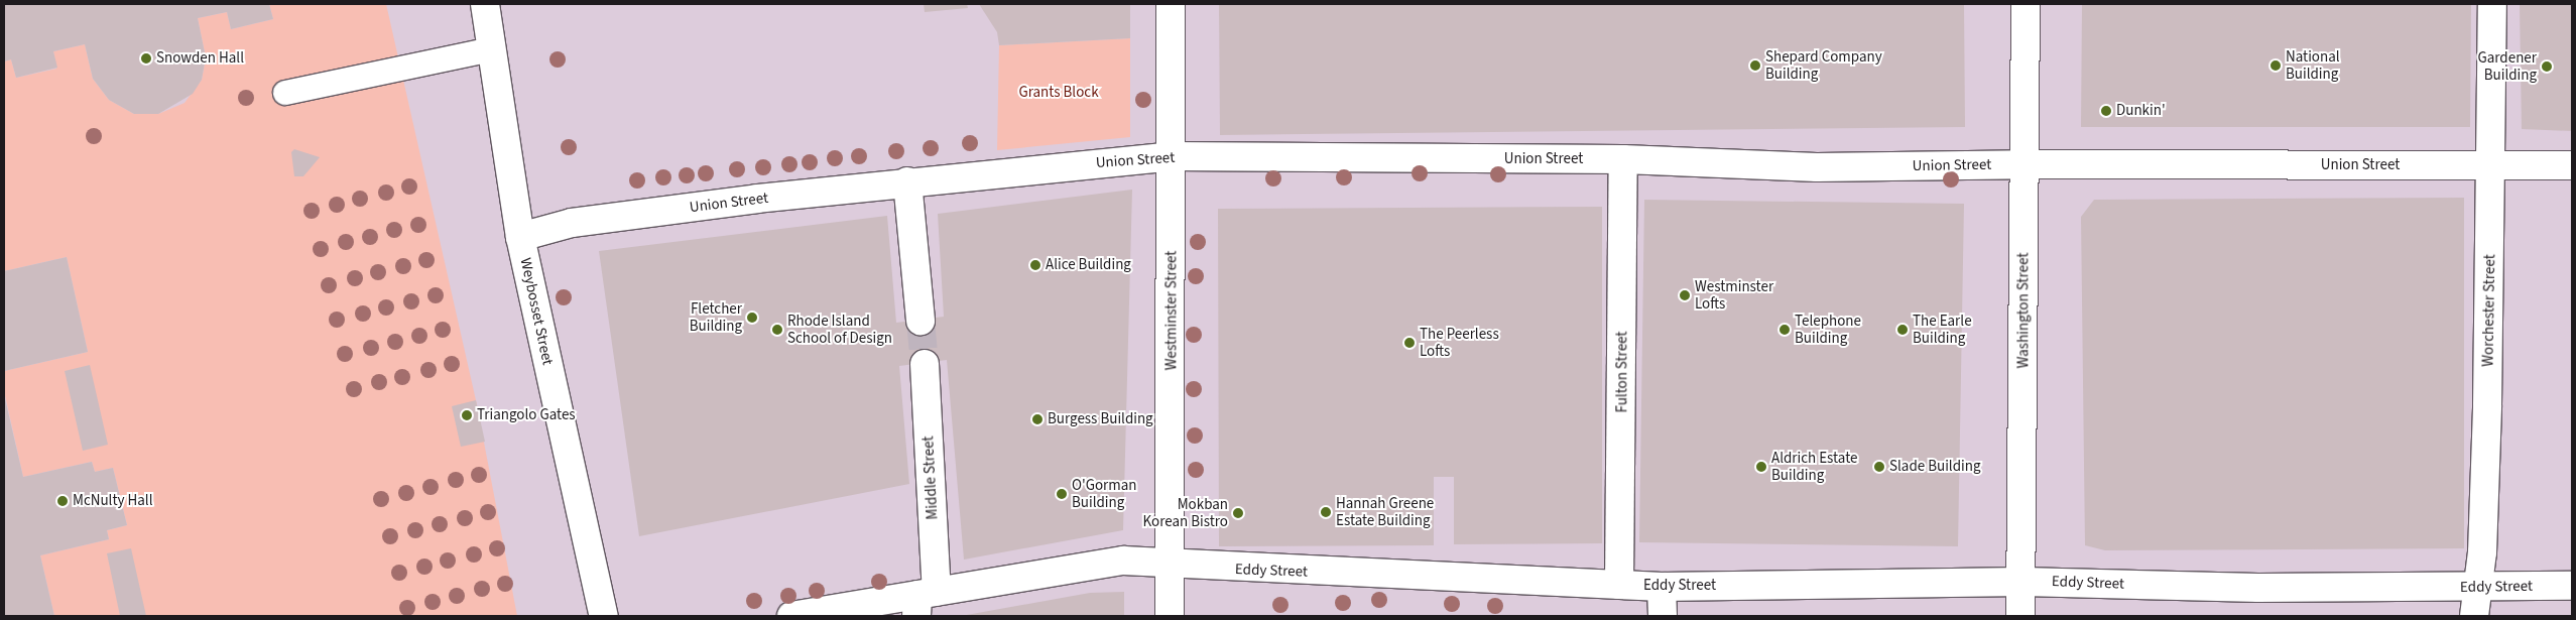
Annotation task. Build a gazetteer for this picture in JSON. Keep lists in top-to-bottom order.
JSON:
{
  "streets": {
    "street": [
      "Union Street",
      "Westminster Street",
      "Washington Street",
      "Worchester Street",
      "Weybosset Street",
      "Fulton Street",
      "Middle Street",
      "Eddy Street"
    ]
  },
  "crossings": [
    ["Union Street", "Westminster Street"],
    ["Union Street", "Washington Street"],
    ["Union Street", "Worchester Street"],
    ["Union Street", "Weybosset Street"],
    ["Union Street", "Fulton Street"],
    ["Westminster Street", "Eddy Street"],
    ["Washington Street", "Eddy Street"],
    ["Worchester Street", "Eddy Street"],
    ["Fulton Street", "Eddy Street"],
    ["Middle Street", "Eddy Street"]
  ],
  "parks": ["Grants Block"],
  "places": [
    "Snowden Hall",
    "Shepard Company Building",
    "National Building",
    "Gardener Building",
    "Dunkin'",
    "Alice Building",
    "Westminster Lofts",
    "Fletcher Building",
    "Rhode Island School of Design",
    "Telephone Building",
    "The Earle Building",
    "The Peerless Lofts",
    "Triangolo Gates",
    "Burgess Building",
    "Aldrich Estate Building",
    "Slade Building",
    "O'Gorman Building",
    "McNulty Hall",
    "Hannah Greene Estate Building",
    "Mokban Korean Bistro"
  ]
}
